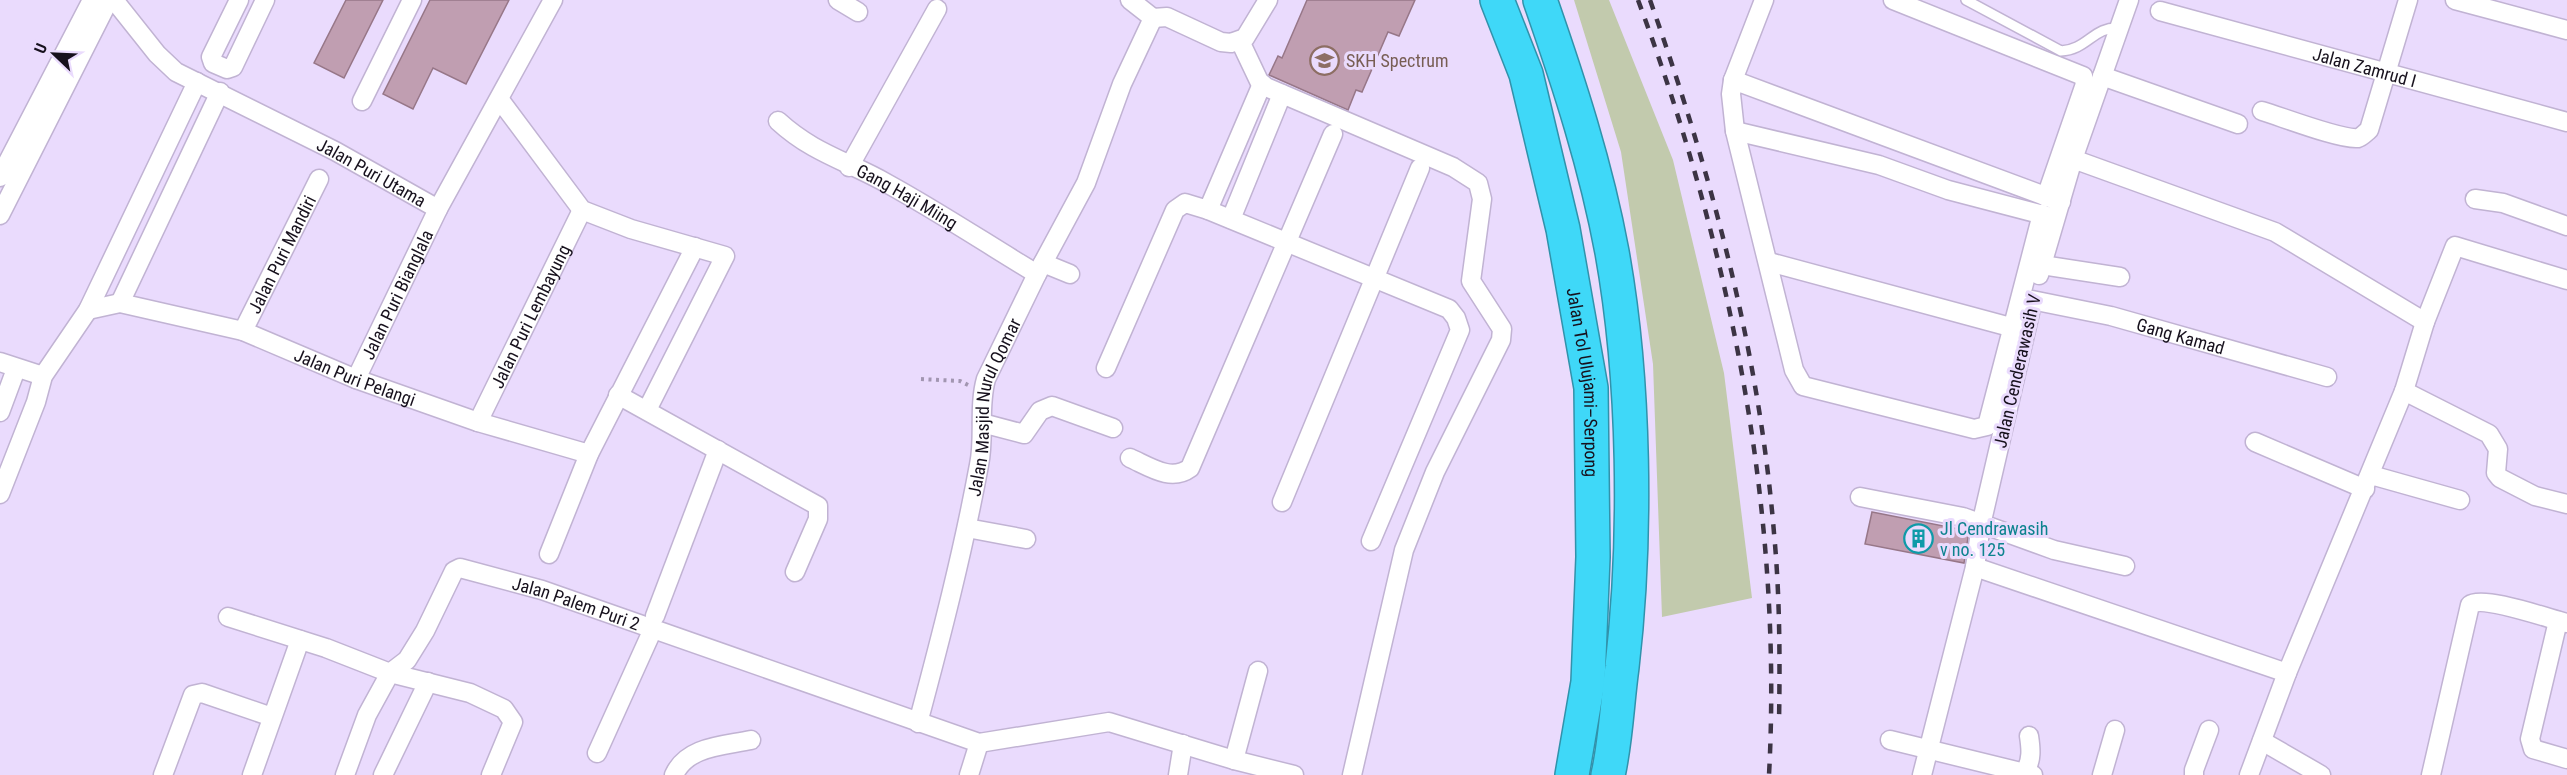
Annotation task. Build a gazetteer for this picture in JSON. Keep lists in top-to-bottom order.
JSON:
{
  "streets": {
    "highway": ["Jalan Tol Ulujami–Serpong"],
    "street": [
      "Jalan Zamrud I",
      "Jalan Puri Utama",
      "Gang Haji Miing",
      "Jalan Puri Mandiri",
      "Jalan Puri Bianglala",
      "Jalan Puri Lembayung",
      "Gang Kamad",
      "Jalan Cenderawasih V",
      "Jalan Puri Pelangi",
      "Jalan Masjid Nurul Qomar",
      "Jalan Palem Puri 2"
    ]
  },
  "crossings": [
    ["Jalan Puri Utama", "Jalan Puri Bianglala"],
    ["Gang Haji Miing", "Jalan Masjid Nurul Qomar"],
    ["Jalan Puri Mandiri", "Jalan Puri Pelangi"],
    ["Jalan Puri Bianglala", "Jalan Puri Pelangi"],
    ["Jalan Puri Lembayung", "Jalan Puri Pelangi"],
    ["Gang Kamad", "Jalan Cenderawasih V"],
    ["Jalan Masjid Nurul Qomar", "Jalan Palem Puri 2"]
  ],
  "places": {
    "school or university": ["SKH Spectrum"],
    "building": ["Jl Cendrawasih v no. 125"]
  },
  "north": "top left"
}
